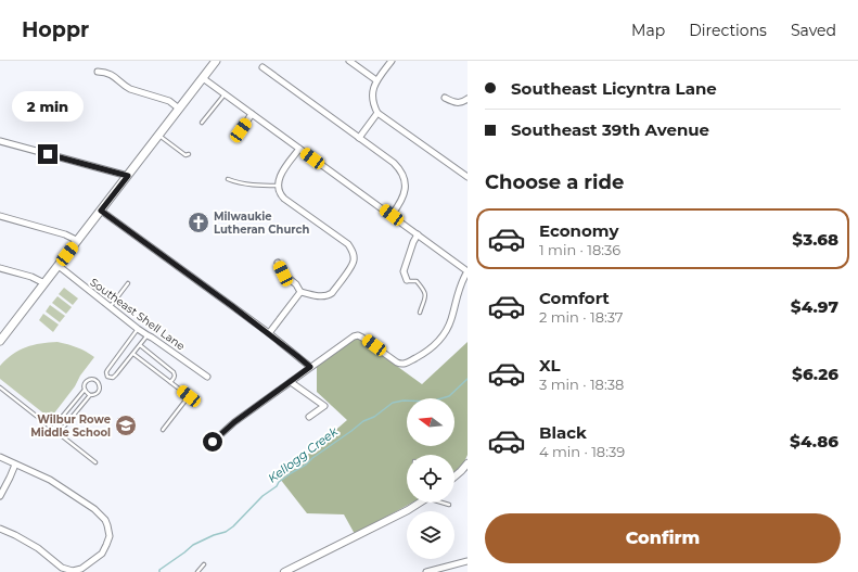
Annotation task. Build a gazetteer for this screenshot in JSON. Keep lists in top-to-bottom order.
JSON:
{
  "streets": {
    "street": ["Southeast Shell Lane"]
  },
  "water": ["Kellogg Creek"],
  "places": {
    "church": ["Milwaukie Lutheran Church"],
    "school or university": ["Wilbur Rowe Middle School"]
  },
  "north": "left",
  "page": {
    "header": "Hoppr",
    "nav": ["Map", "Directions", "Saved"],
    "banner": ["Southeast Licyntra Lane", "Southeast 39th Avenue"],
    "bubble": "2 min",
    "heading": "Choose a ride",
    "list": [
      {
        "name": "Economy",
        "note": "1 min · 18:36",
        "value": "$3.68"
      },
      {
        "name": "Comfort",
        "note": "2 min · 18:37",
        "value": "$4.97"
      },
      {
        "name": "XL",
        "note": "3 min · 18:38",
        "value": "$6.26"
      },
      {
        "name": "Black",
        "note": "4 min · 18:39",
        "value": "$4.86"
      }
    ],
    "buttons": "Confirm"
  }
}
